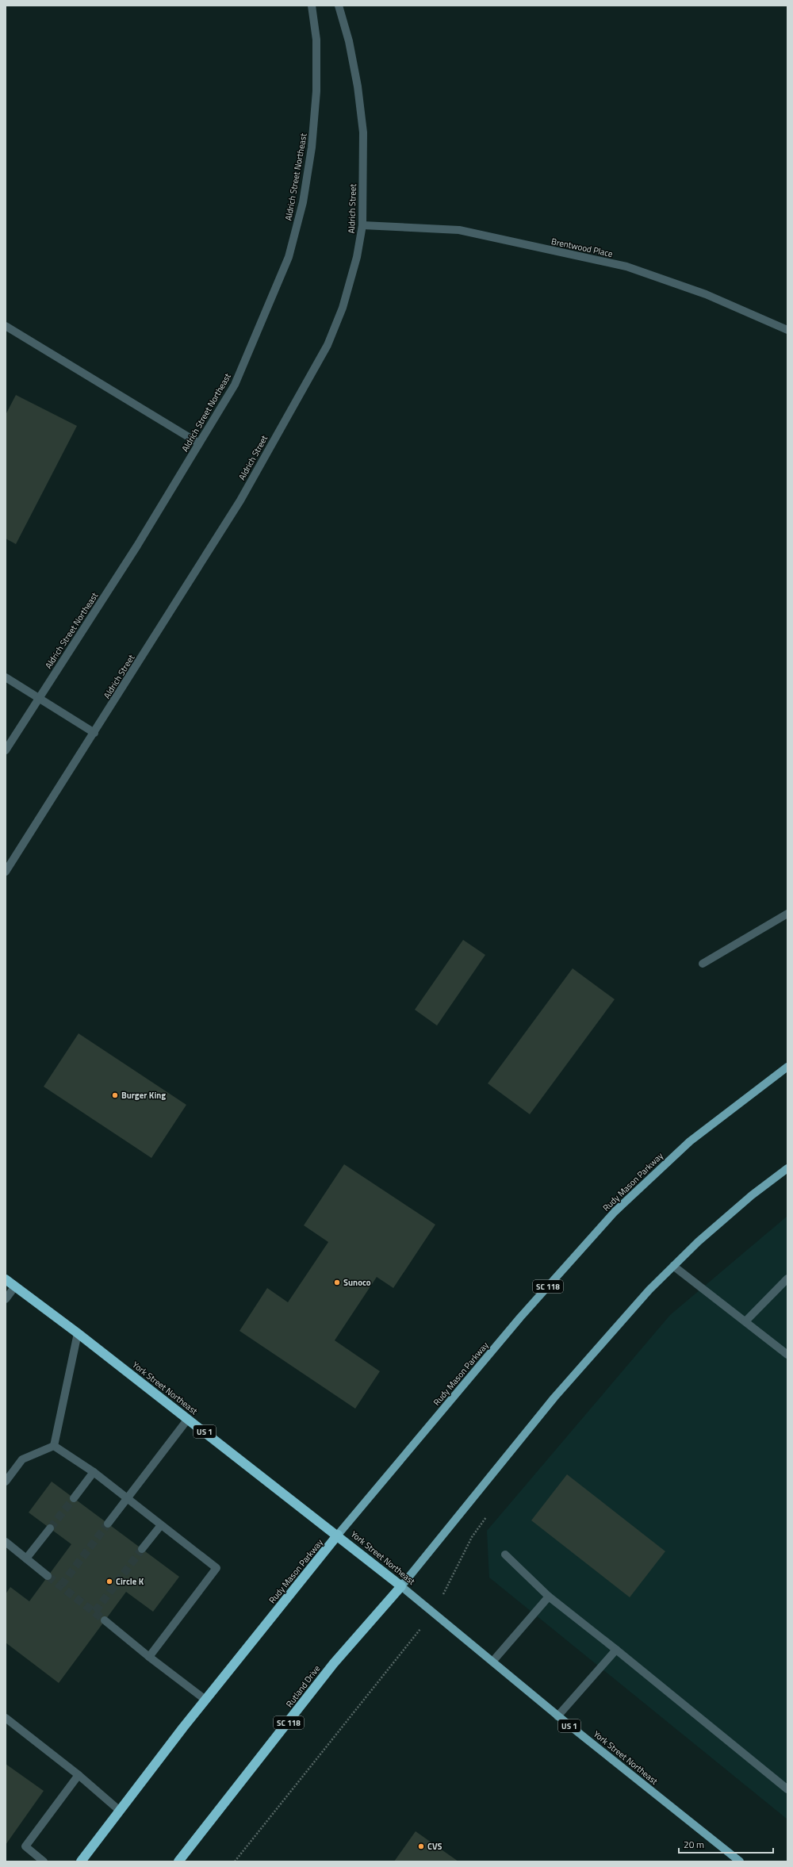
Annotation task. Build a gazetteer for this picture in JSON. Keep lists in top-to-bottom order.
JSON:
{
  "streets": {
    "highway": [
      "Rudy Mason Parkway",
      "SC 118",
      "York Street Northeast",
      "US 1",
      "Rutland Drive"
    ],
    "street": ["Aldrich Street Northeast", "Aldrich Street", "Brentwood Place"]
  },
  "crossings": [
    ["Aldrich Street", "Brentwood Place"],
    ["Rudy Mason Parkway", "SC 118"],
    ["Rudy Mason Parkway", "York Street Northeast"],
    ["SC 118", "York Street Northeast"],
    ["SC 118", "Rutland Drive"],
    ["York Street Northeast", "Rutland Drive"]
  ],
  "places": [
    "Burger King",
    "Sunoco",
    "Circle K",
    "CVS"
  ],
  "scale_bar": "20 m"
}
